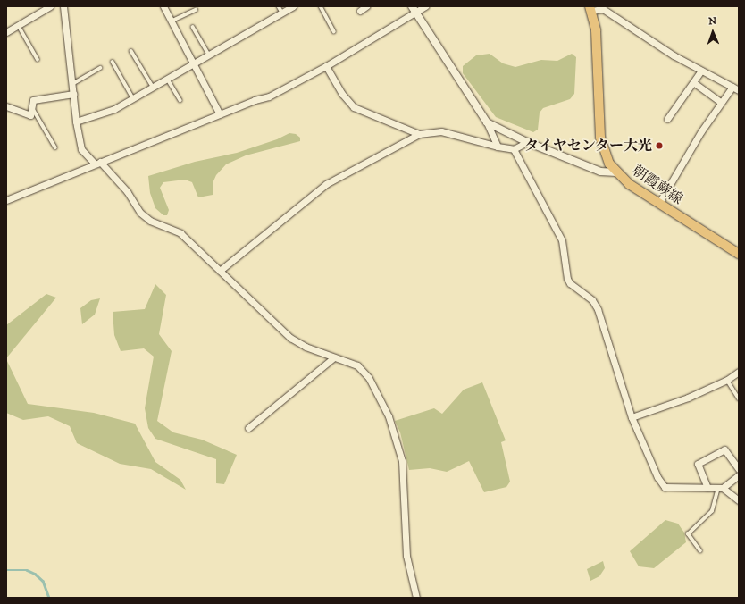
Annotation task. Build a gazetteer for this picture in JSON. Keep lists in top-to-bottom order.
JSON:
{
  "streets": {
    "main road": ["朝霞蕨線"]
  },
  "places": ["タイヤセンター大光"],
  "north": "top"
}
